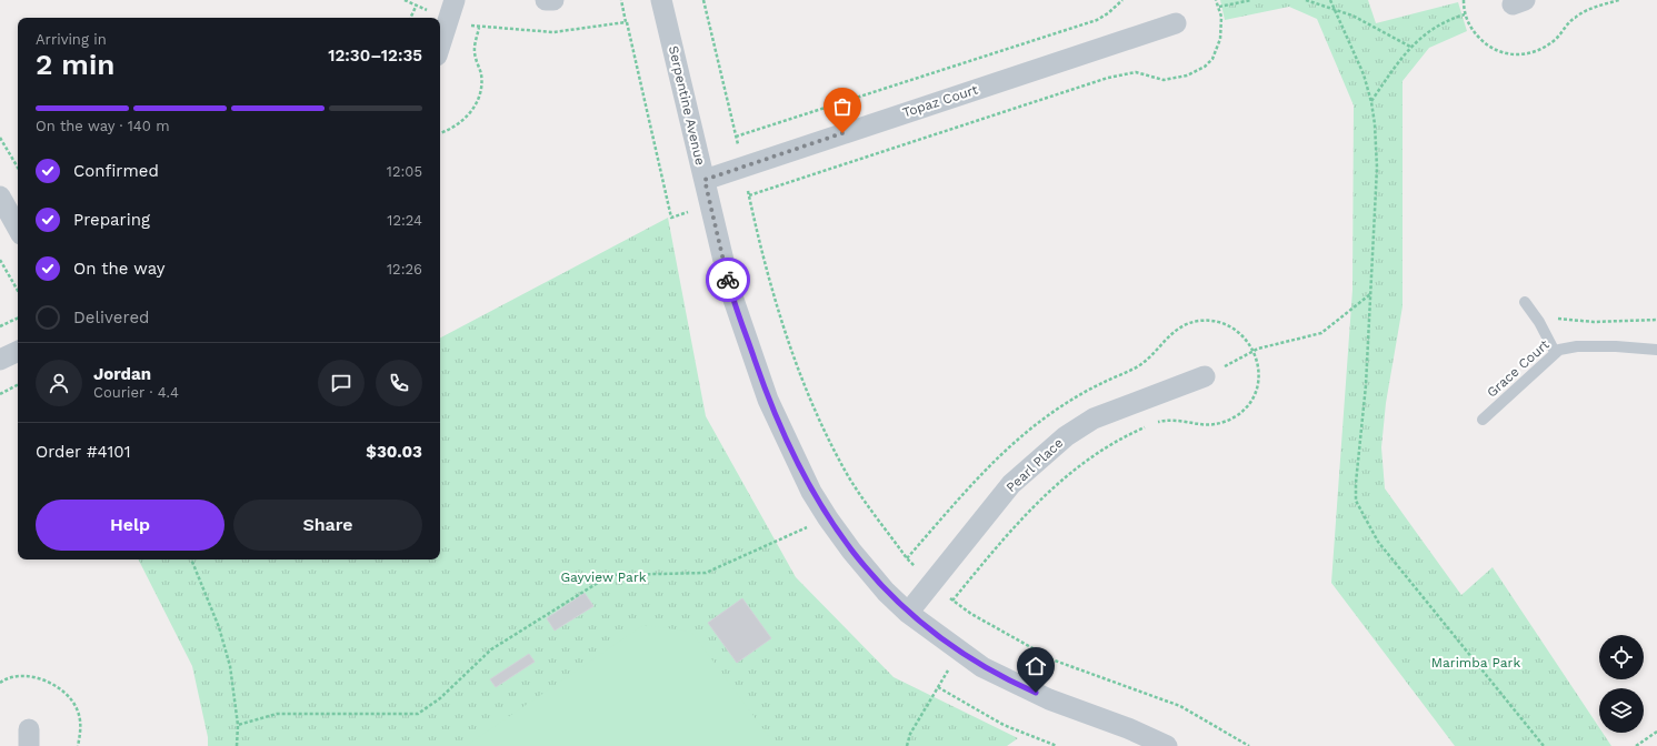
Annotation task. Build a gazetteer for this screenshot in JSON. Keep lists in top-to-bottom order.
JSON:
{
  "streets": {
    "street": ["Topaz Court", "Serpentine Avenue", "Pearl Place"],
    "lane": ["Grace Court"]
  },
  "crossings": [
    ["Topaz Court", "Serpentine Avenue"],
    ["Serpentine Avenue", "Pearl Place"]
  ],
  "parks": ["Gayview Park", "Marimba Park"],
  "page": {
    "heading": ["2 min", "Arriving in", "12:30–12:35"],
    "panel": [
      "Jordan",
      "Courier · 4.4",
      "Order #4101",
      "$30.03"
    ],
    "bar": "On the way · 140 m",
    "list": [
      ["Confirmed", "12:05"],
      ["Preparing", "12:24"],
      ["On the way", "12:26"],
      "Delivered"
    ],
    "buttons": ["Help", "Share"]
  }
}
